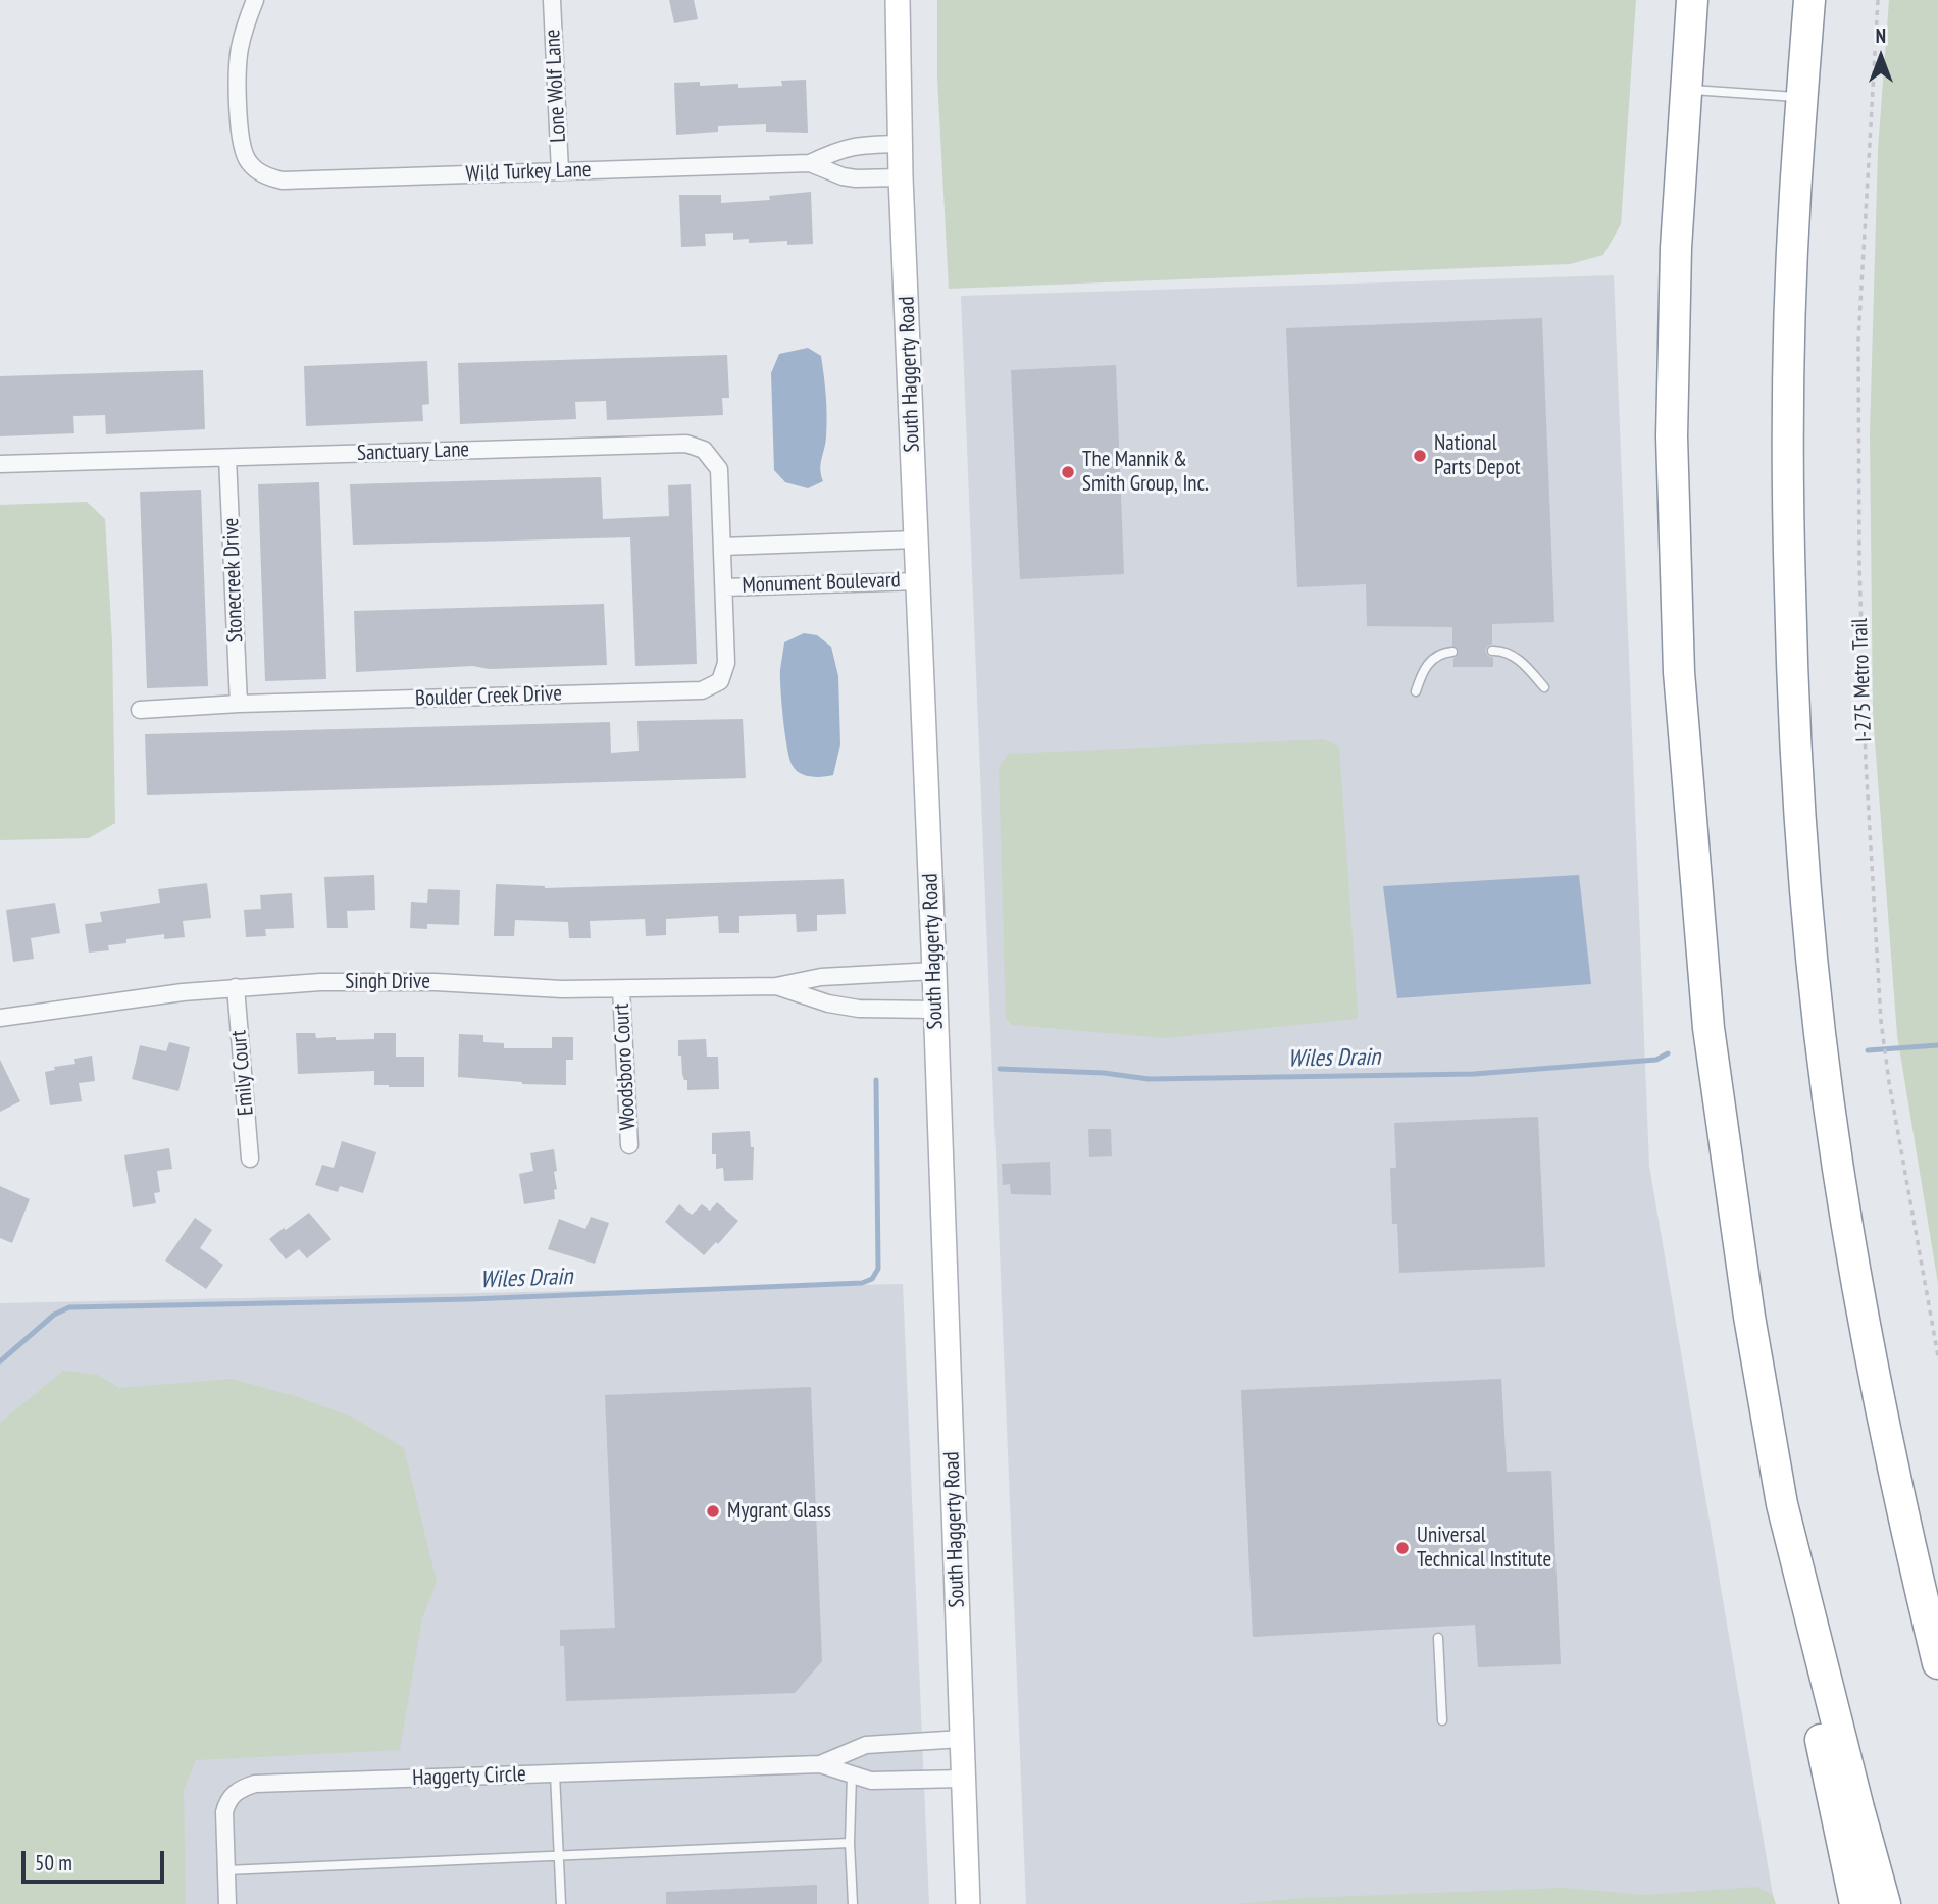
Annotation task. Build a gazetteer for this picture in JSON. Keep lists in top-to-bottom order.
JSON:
{
  "streets": {
    "main road": ["South Haggerty Road"],
    "street": [
      "Lone Wolf Lane",
      "Wild Turkey Lane",
      "Sanctuary Lane",
      "Stonecreek Drive",
      "Monument Boulevard",
      "Boulder Creek Drive",
      "Singh Drive",
      "Woodsboro Court",
      "Emily Court",
      "Haggerty Circle"
    ],
    "path": ["I-275 Metro Trail"]
  },
  "crossings": [
    ["Lone Wolf Lane", "Wild Turkey Lane"],
    ["Wild Turkey Lane", "South Haggerty Road"],
    ["South Haggerty Road", "Monument Boulevard"],
    ["South Haggerty Road", "Singh Drive"],
    ["South Haggerty Road", "Haggerty Circle"],
    ["Sanctuary Lane", "Stonecreek Drive"],
    ["Sanctuary Lane", "Monument Boulevard"],
    ["Sanctuary Lane", "Boulder Creek Drive"],
    ["Stonecreek Drive", "Boulder Creek Drive"],
    ["Monument Boulevard", "Boulder Creek Drive"],
    ["Singh Drive", "Woodsboro Court"],
    ["Singh Drive", "Emily Court"]
  ],
  "water": ["Wiles Drain"],
  "places": [
    "National Parts Depot",
    "The Mannik & Smith Group, Inc.",
    "Mygrant Glass",
    "Universal Technical Institute"
  ],
  "scale_bar": "50 m",
  "north": "top"
}
